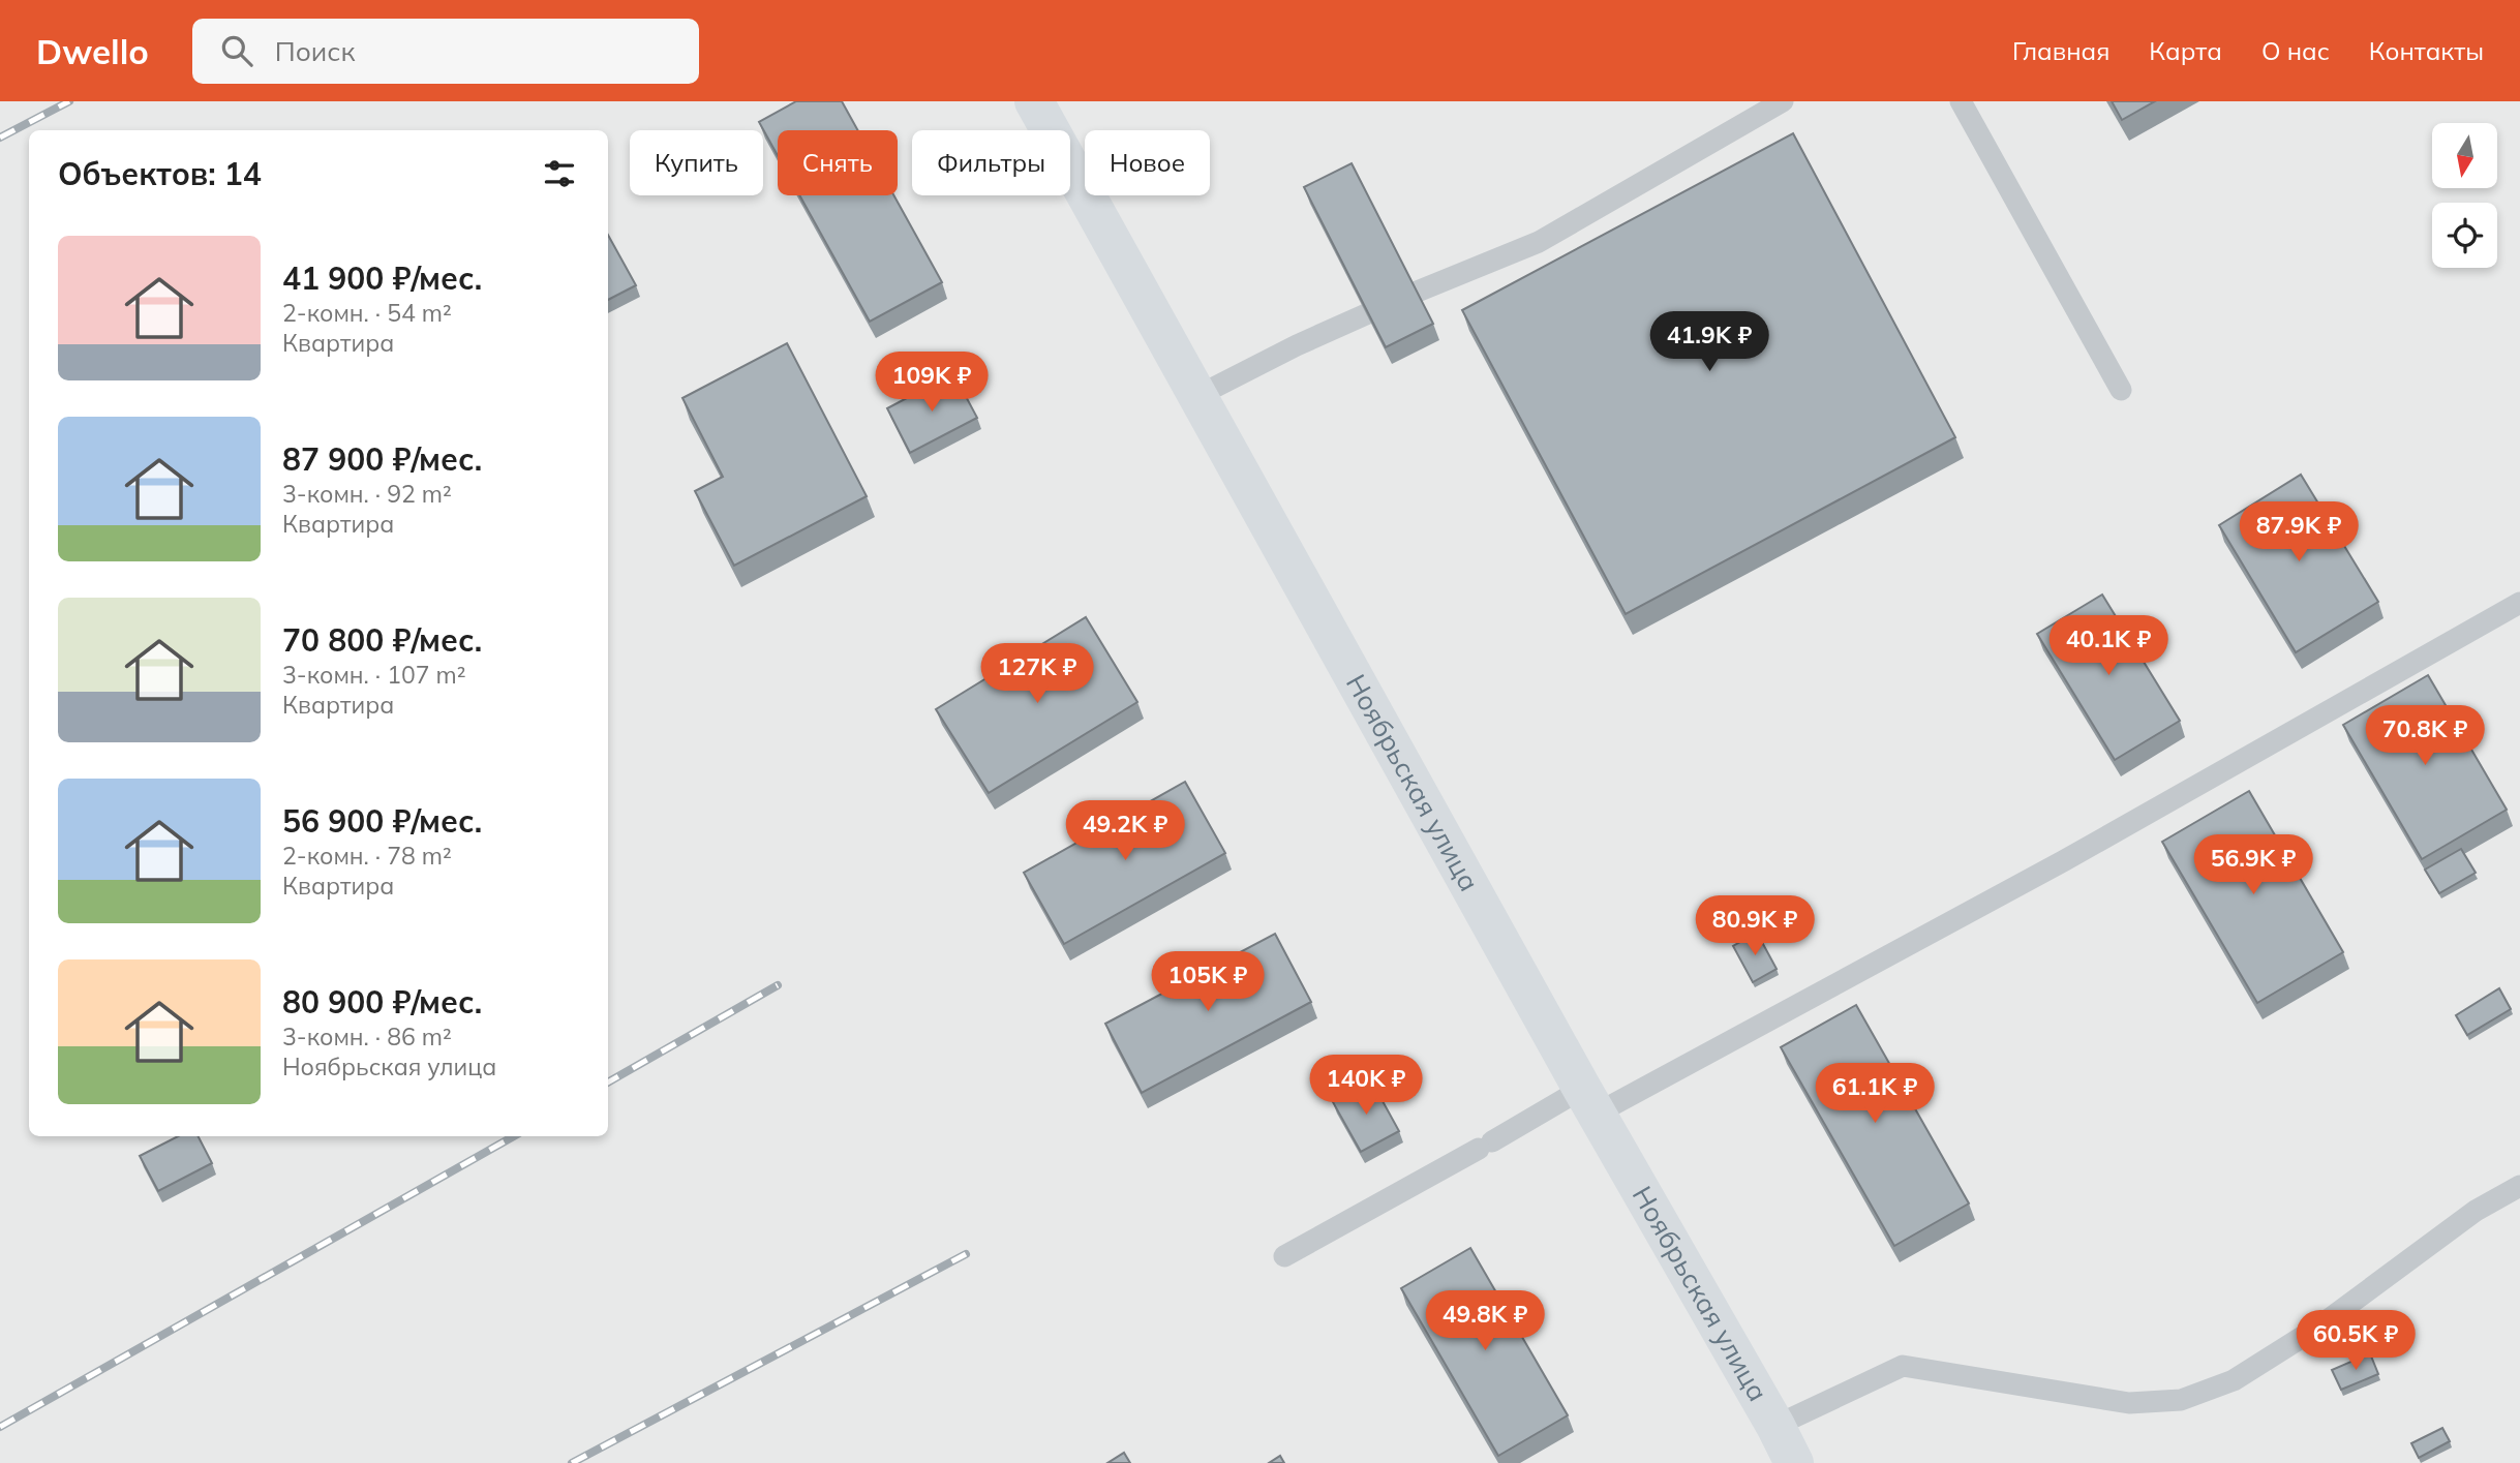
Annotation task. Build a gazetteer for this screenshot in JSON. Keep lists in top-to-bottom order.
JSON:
{
  "streets": {
    "main road": ["Ноябрьская улица"]
  },
  "north": "bottom",
  "page": {
    "header": "Dwello",
    "search": "Поиск",
    "nav": [
      "Главная",
      "Карта",
      "О нас",
      "Контакты"
    ],
    "chip": [
      "Купить",
      "Снять",
      "Фильтры",
      "Новое"
    ],
    "heading": "Объектов: 14",
    "list": [
      {
        "name": "41 900 ₽/мес.",
        "note": "2-комн. · 54 m² · Квартира"
      },
      {
        "name": "87 900 ₽/мес.",
        "note": "3-комн. · 92 m² · Квартира"
      },
      {
        "name": "70 800 ₽/мес.",
        "note": "3-комн. · 107 m² · Квартира"
      },
      {
        "name": "56 900 ₽/мес.",
        "note": "2-комн. · 78 m² · Квартира"
      },
      {
        "name": "80 900 ₽/мес.",
        "note": "3-комн. · 86 m² · Ноябрьская улица"
      }
    ],
    "price": [
      "41.9K ₽",
      "109K ₽",
      "87.9K ₽",
      "40.1K ₽",
      "127K ₽",
      "70.8K ₽",
      "49.2K ₽",
      "56.9K ₽",
      "80.9K ₽",
      "105K ₽",
      "140K ₽",
      "61.1K ₽",
      "49.8K ₽",
      "60.5K ₽"
    ]
  }
}
